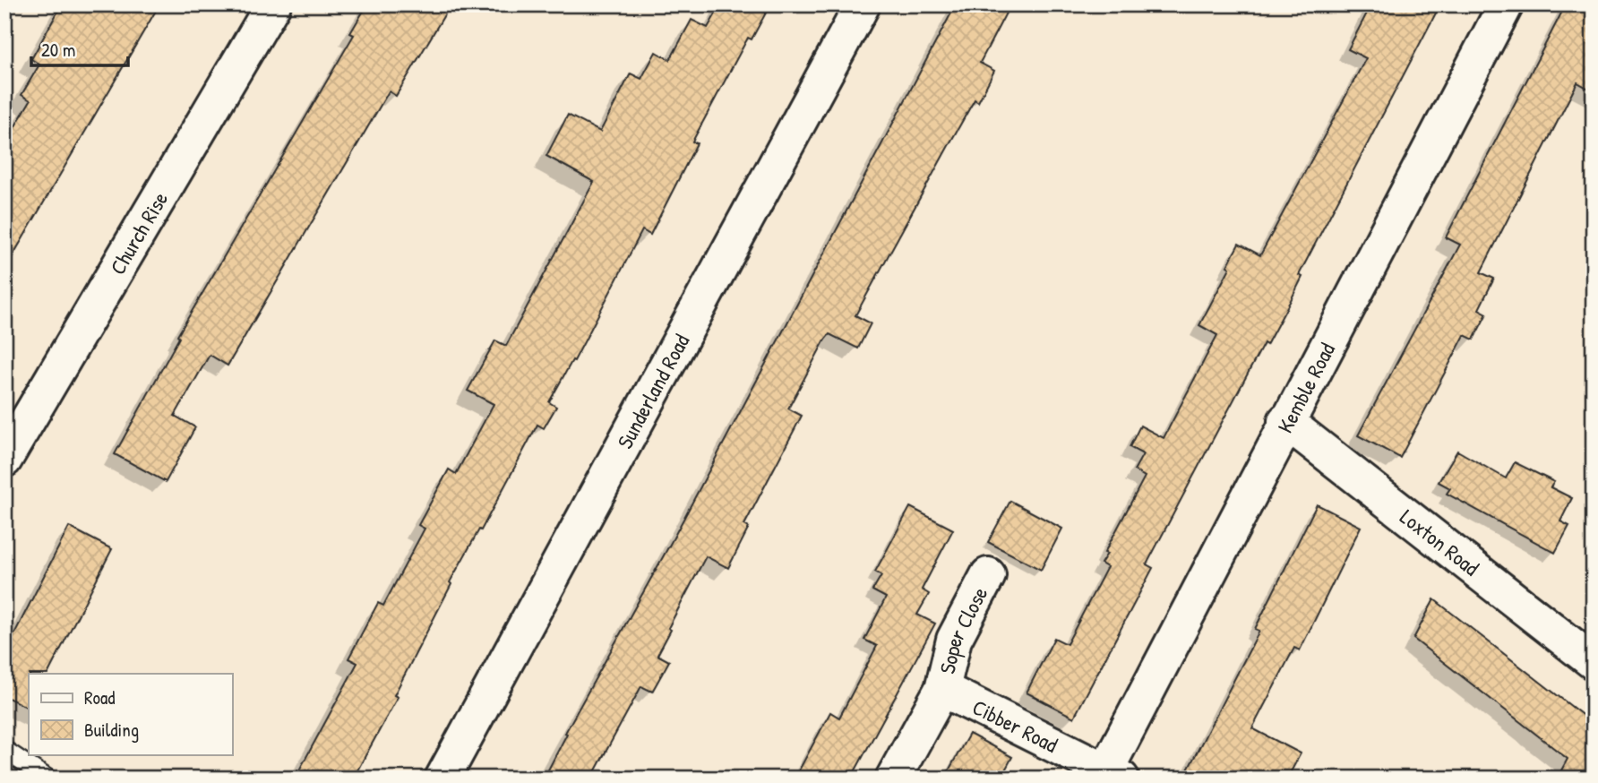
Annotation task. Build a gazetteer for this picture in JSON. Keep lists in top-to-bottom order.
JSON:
{
  "streets": {
    "street": [
      "Church Rise",
      "Kemble Road",
      "Sunderland Road",
      "Loxton Road",
      "Soper Close",
      "Cibber Road"
    ]
  },
  "crossings": [
    ["Kemble Road", "Loxton Road"],
    ["Kemble Road", "Cibber Road"],
    ["Soper Close", "Cibber Road"]
  ],
  "legend": ["Road", "Building"],
  "scale_bar": "20 m"
}
